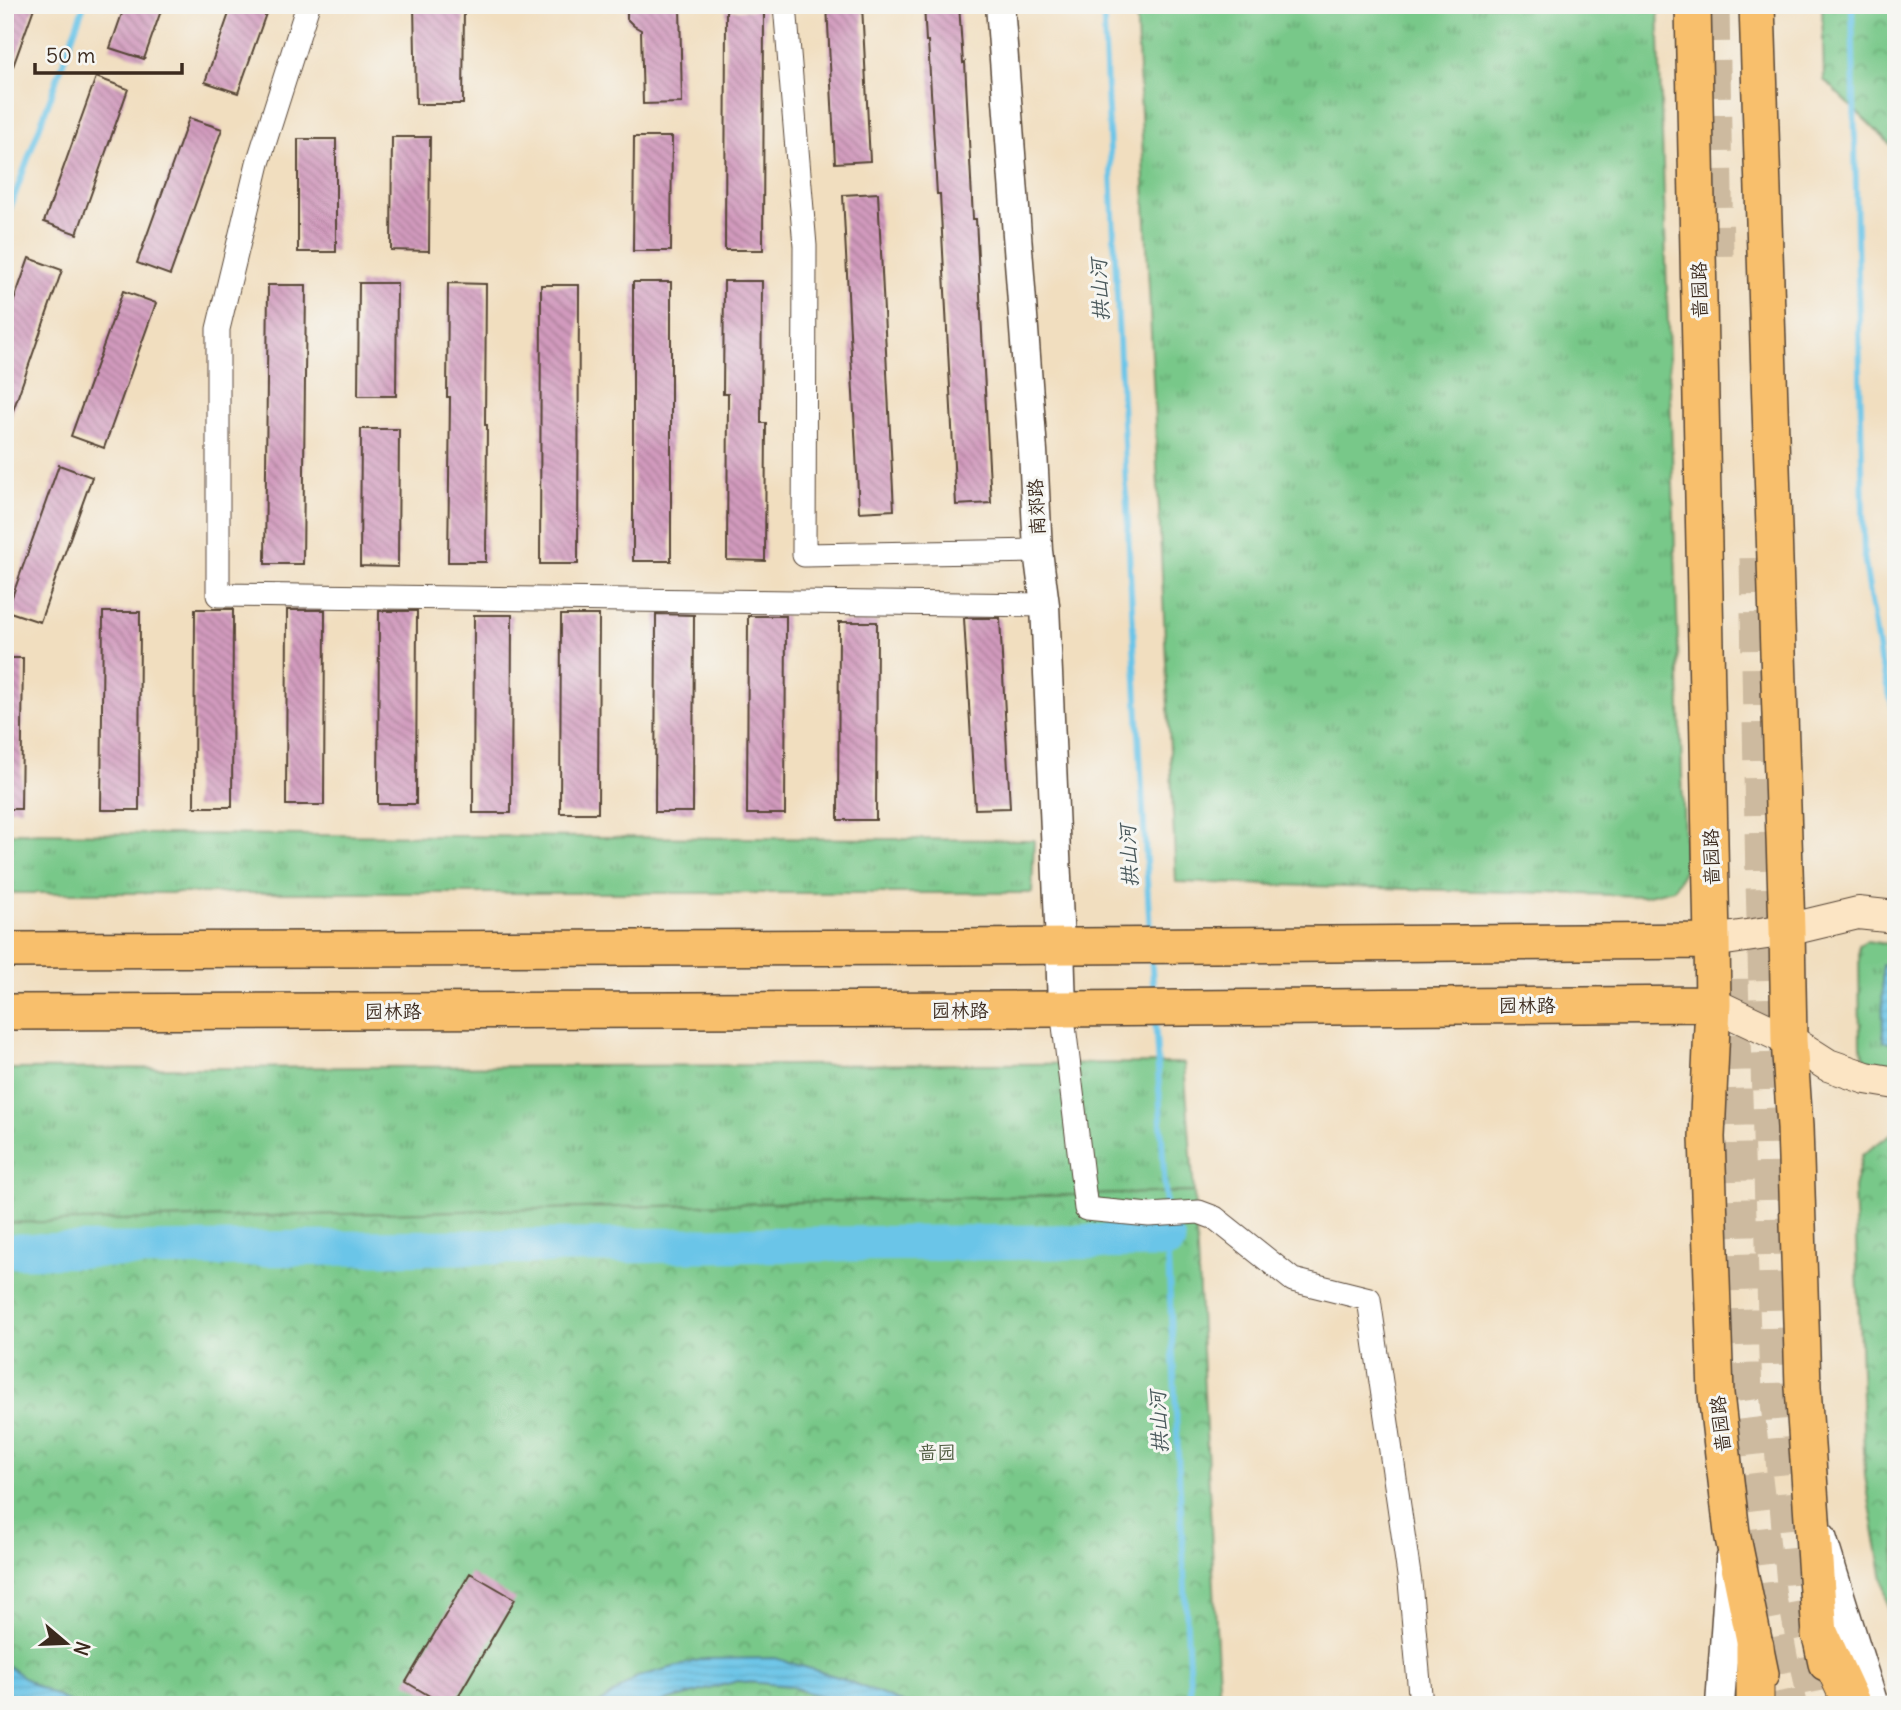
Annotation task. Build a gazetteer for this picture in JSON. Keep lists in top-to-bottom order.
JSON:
{
  "streets": {
    "main road": ["啬园路", "园林路"],
    "street": ["南郊路"]
  },
  "crossings": [
    ["啬园路", "园林路"],
    ["南郊路", "园林路"]
  ],
  "water": ["拱山河"],
  "parks": ["啬园"],
  "scale_bar": "50 m",
  "north": "right"
}
